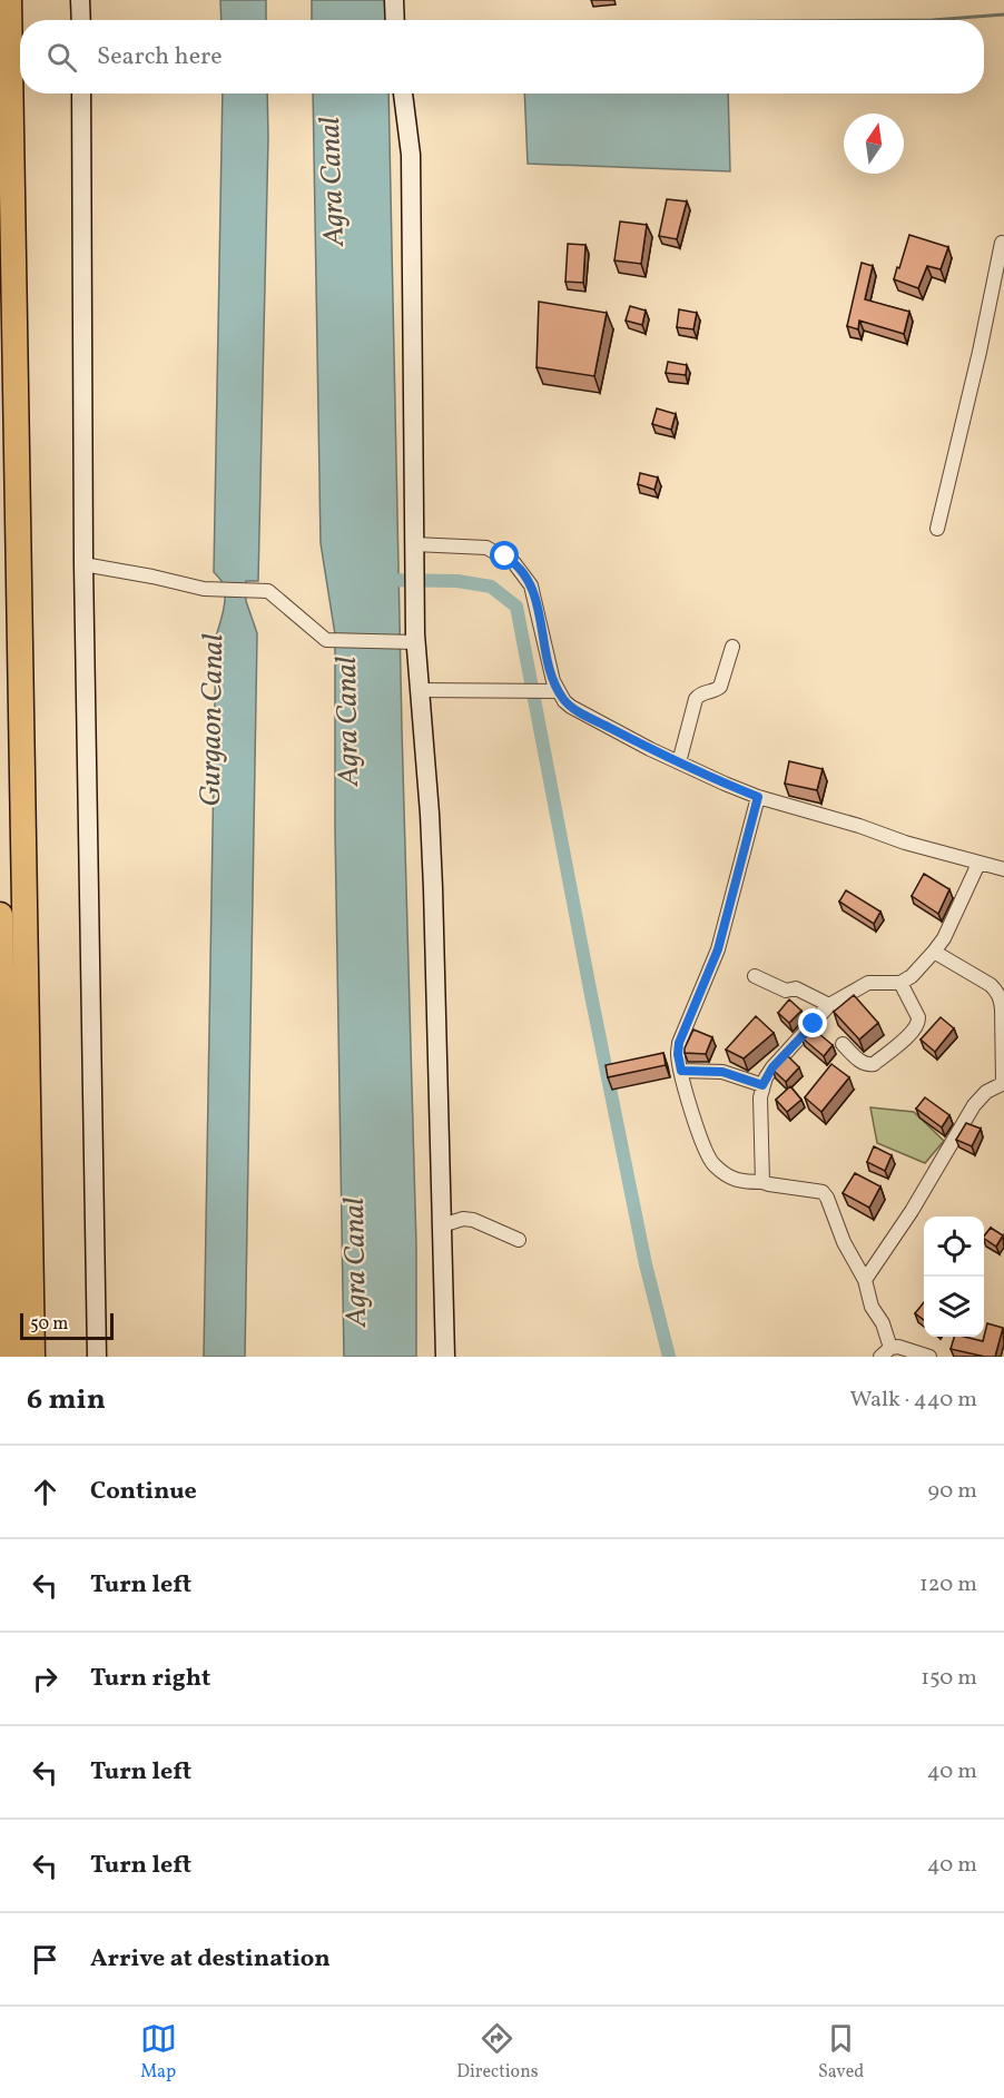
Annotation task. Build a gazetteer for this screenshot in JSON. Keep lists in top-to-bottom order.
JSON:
{
  "water": ["Agra Canal", "Gurgaon Canal"],
  "scale_bar": "50 m",
  "north": "top",
  "page": {
    "search": "Search here",
    "scale": "50 m",
    "heading": ["6 min", "Walk · 440 m"],
    "list": [
      ["Continue", "90 m"],
      ["Turn left", "120 m"],
      ["Turn right", "150 m"],
      ["Turn left", "40 m"],
      ["Turn left", "40 m"],
      "Arrive at destination"
    ],
    "nav": ["Map", "Directions", "Saved"]
  }
}
